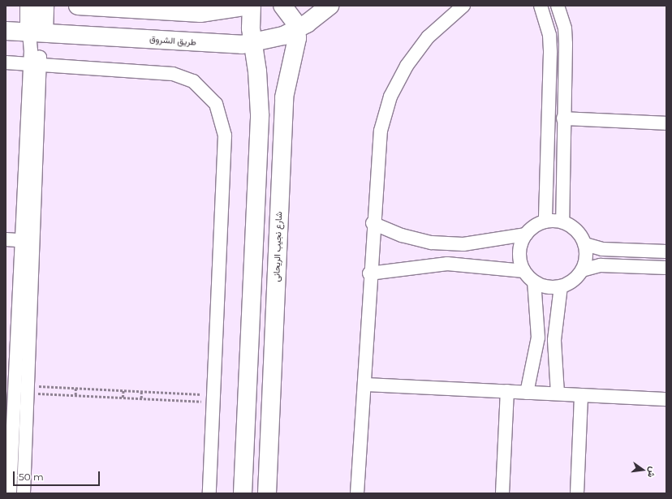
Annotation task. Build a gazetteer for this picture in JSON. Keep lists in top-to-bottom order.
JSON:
{
  "streets": {
    "street": ["طريق الشروق", "شارع نجيب الريحانى"]
  },
  "crossings": [
    ["طريق الشروق", "شارع نجيب الريحانى"]
  ],
  "scale_bar": "50 m",
  "north": "right"
}
